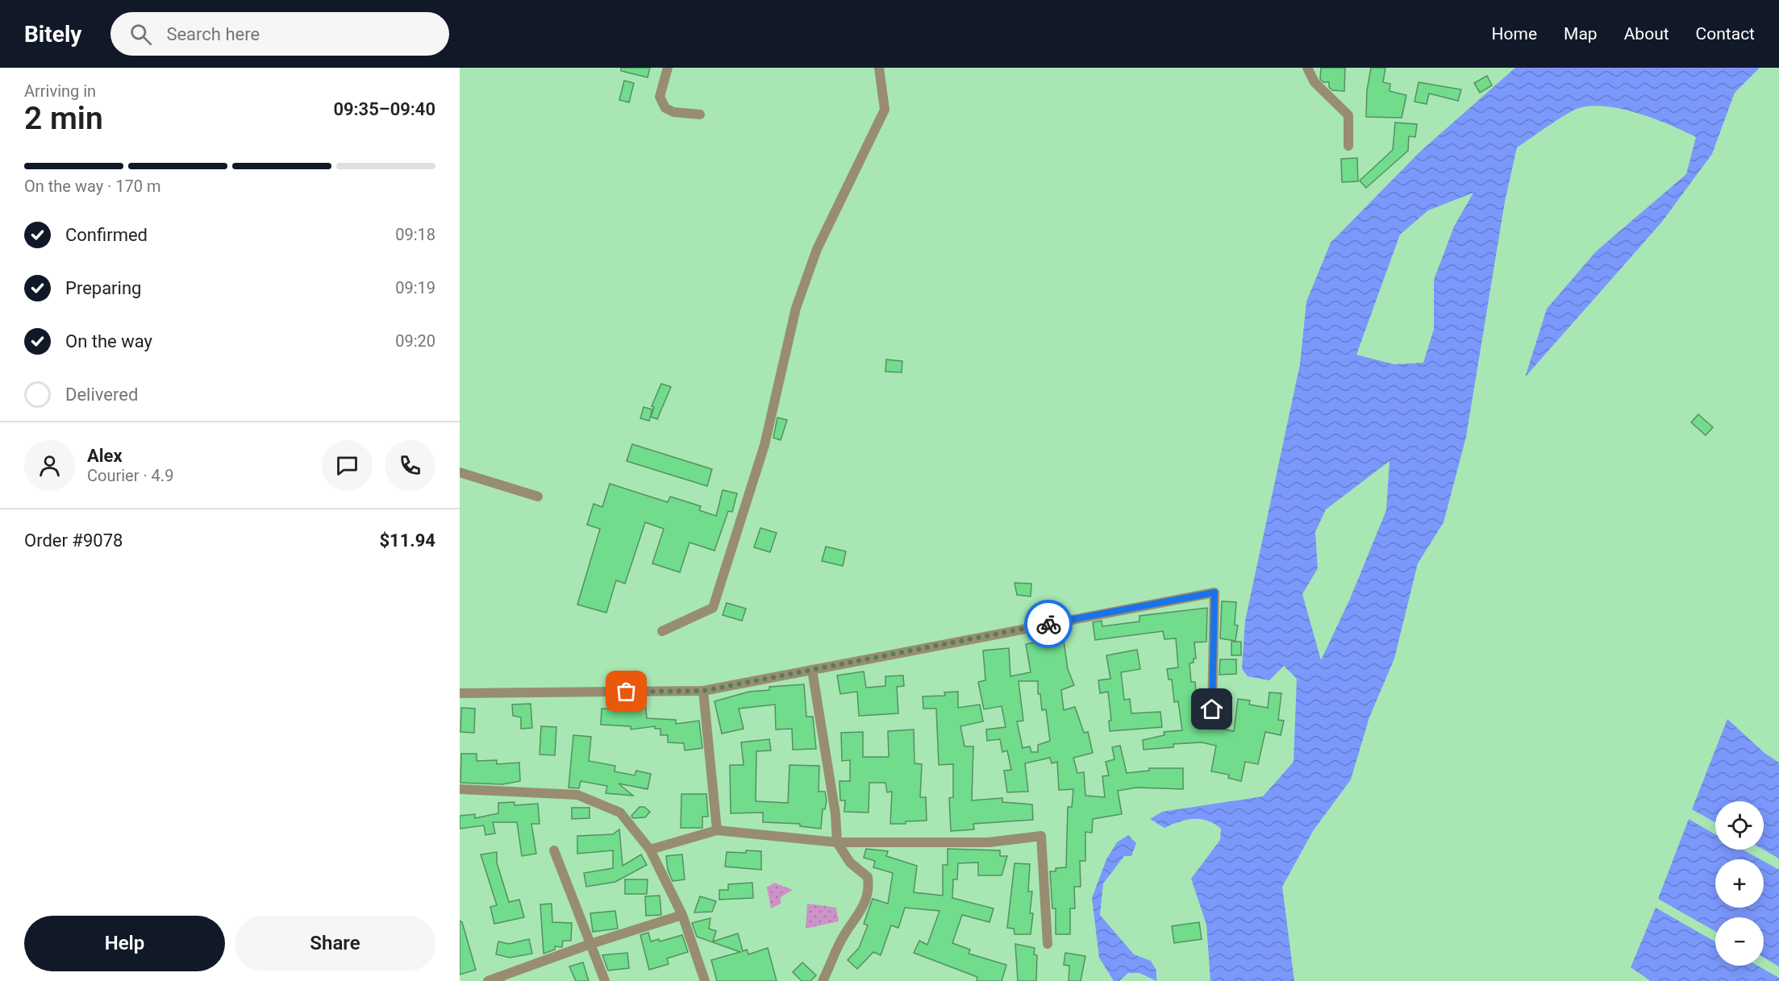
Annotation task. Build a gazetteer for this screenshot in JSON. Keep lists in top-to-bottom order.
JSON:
{
  "page": {
    "header": "Bitely",
    "search": "Search here",
    "nav": [
      "Home",
      "Map",
      "About",
      "Contact"
    ],
    "heading": ["2 min", "Arriving in", "09:35–09:40"],
    "panel": [
      "Alex",
      "Courier · 4.9",
      "Order #9078",
      "$11.94"
    ],
    "bar": "On the way · 170 m",
    "list": [
      ["Confirmed", "09:18"],
      ["Preparing", "09:19"],
      ["On the way", "09:20"],
      "Delivered"
    ],
    "map_buttons": ["+", "−"],
    "buttons": ["Help", "Share"]
  }
}
